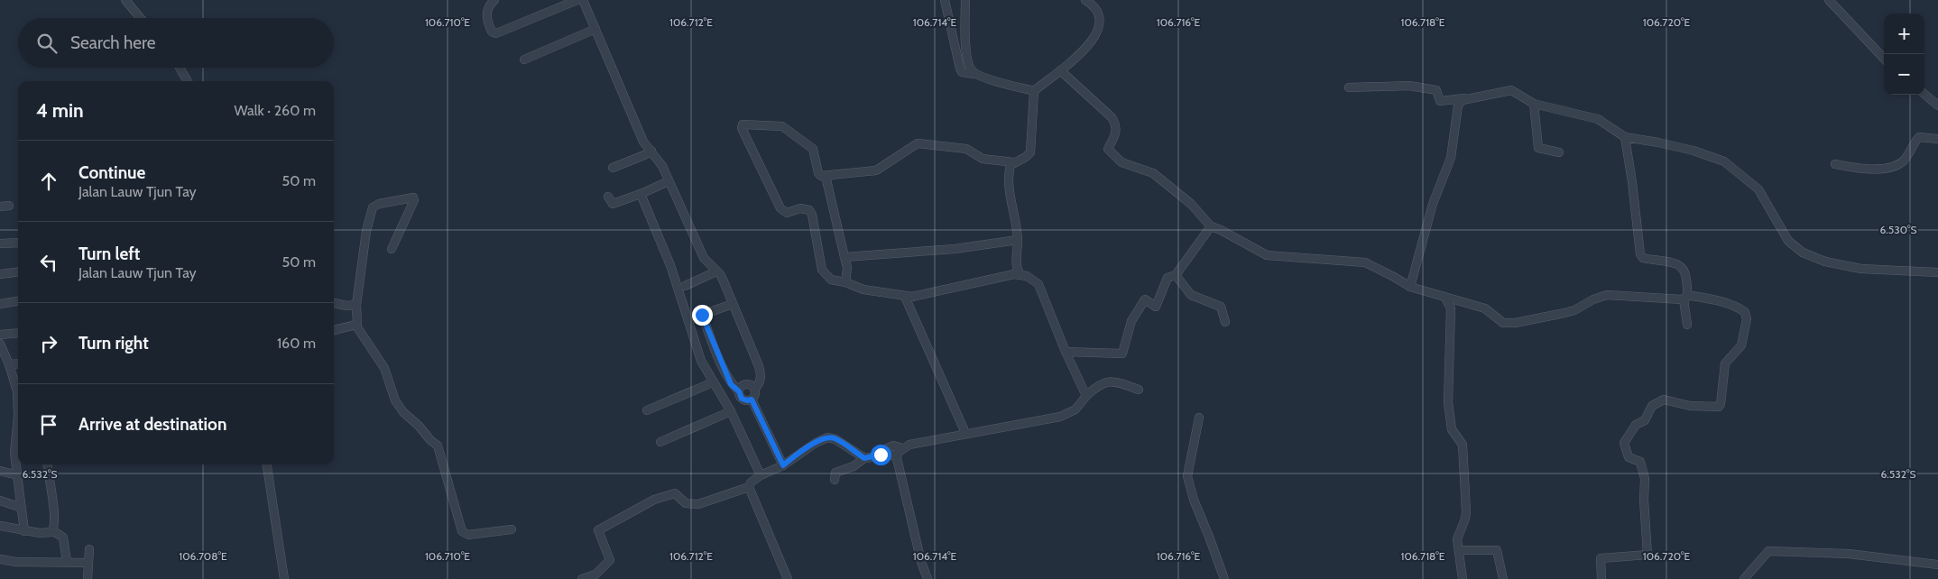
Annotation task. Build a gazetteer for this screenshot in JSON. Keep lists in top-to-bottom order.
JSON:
{
  "page": {
    "map_buttons": ["+", "−"],
    "search": "Search here",
    "heading": ["4 min", "Walk · 260 m"],
    "list": [
      ["Continue", "Jalan Lauw Tjun Tay", "50 m"],
      ["Turn left", "Jalan Lauw Tjun Tay", "50 m"],
      ["Turn right", "160 m"],
      "Arrive at destination"
    ]
  },
  "coordinates": [
    "106.710°E",
    "106.712°E",
    "106.714°E",
    "106.716°E",
    "106.718°E",
    "106.720°E",
    "6.530°S",
    "6.532°S",
    "106.708°E"
  ]
}
